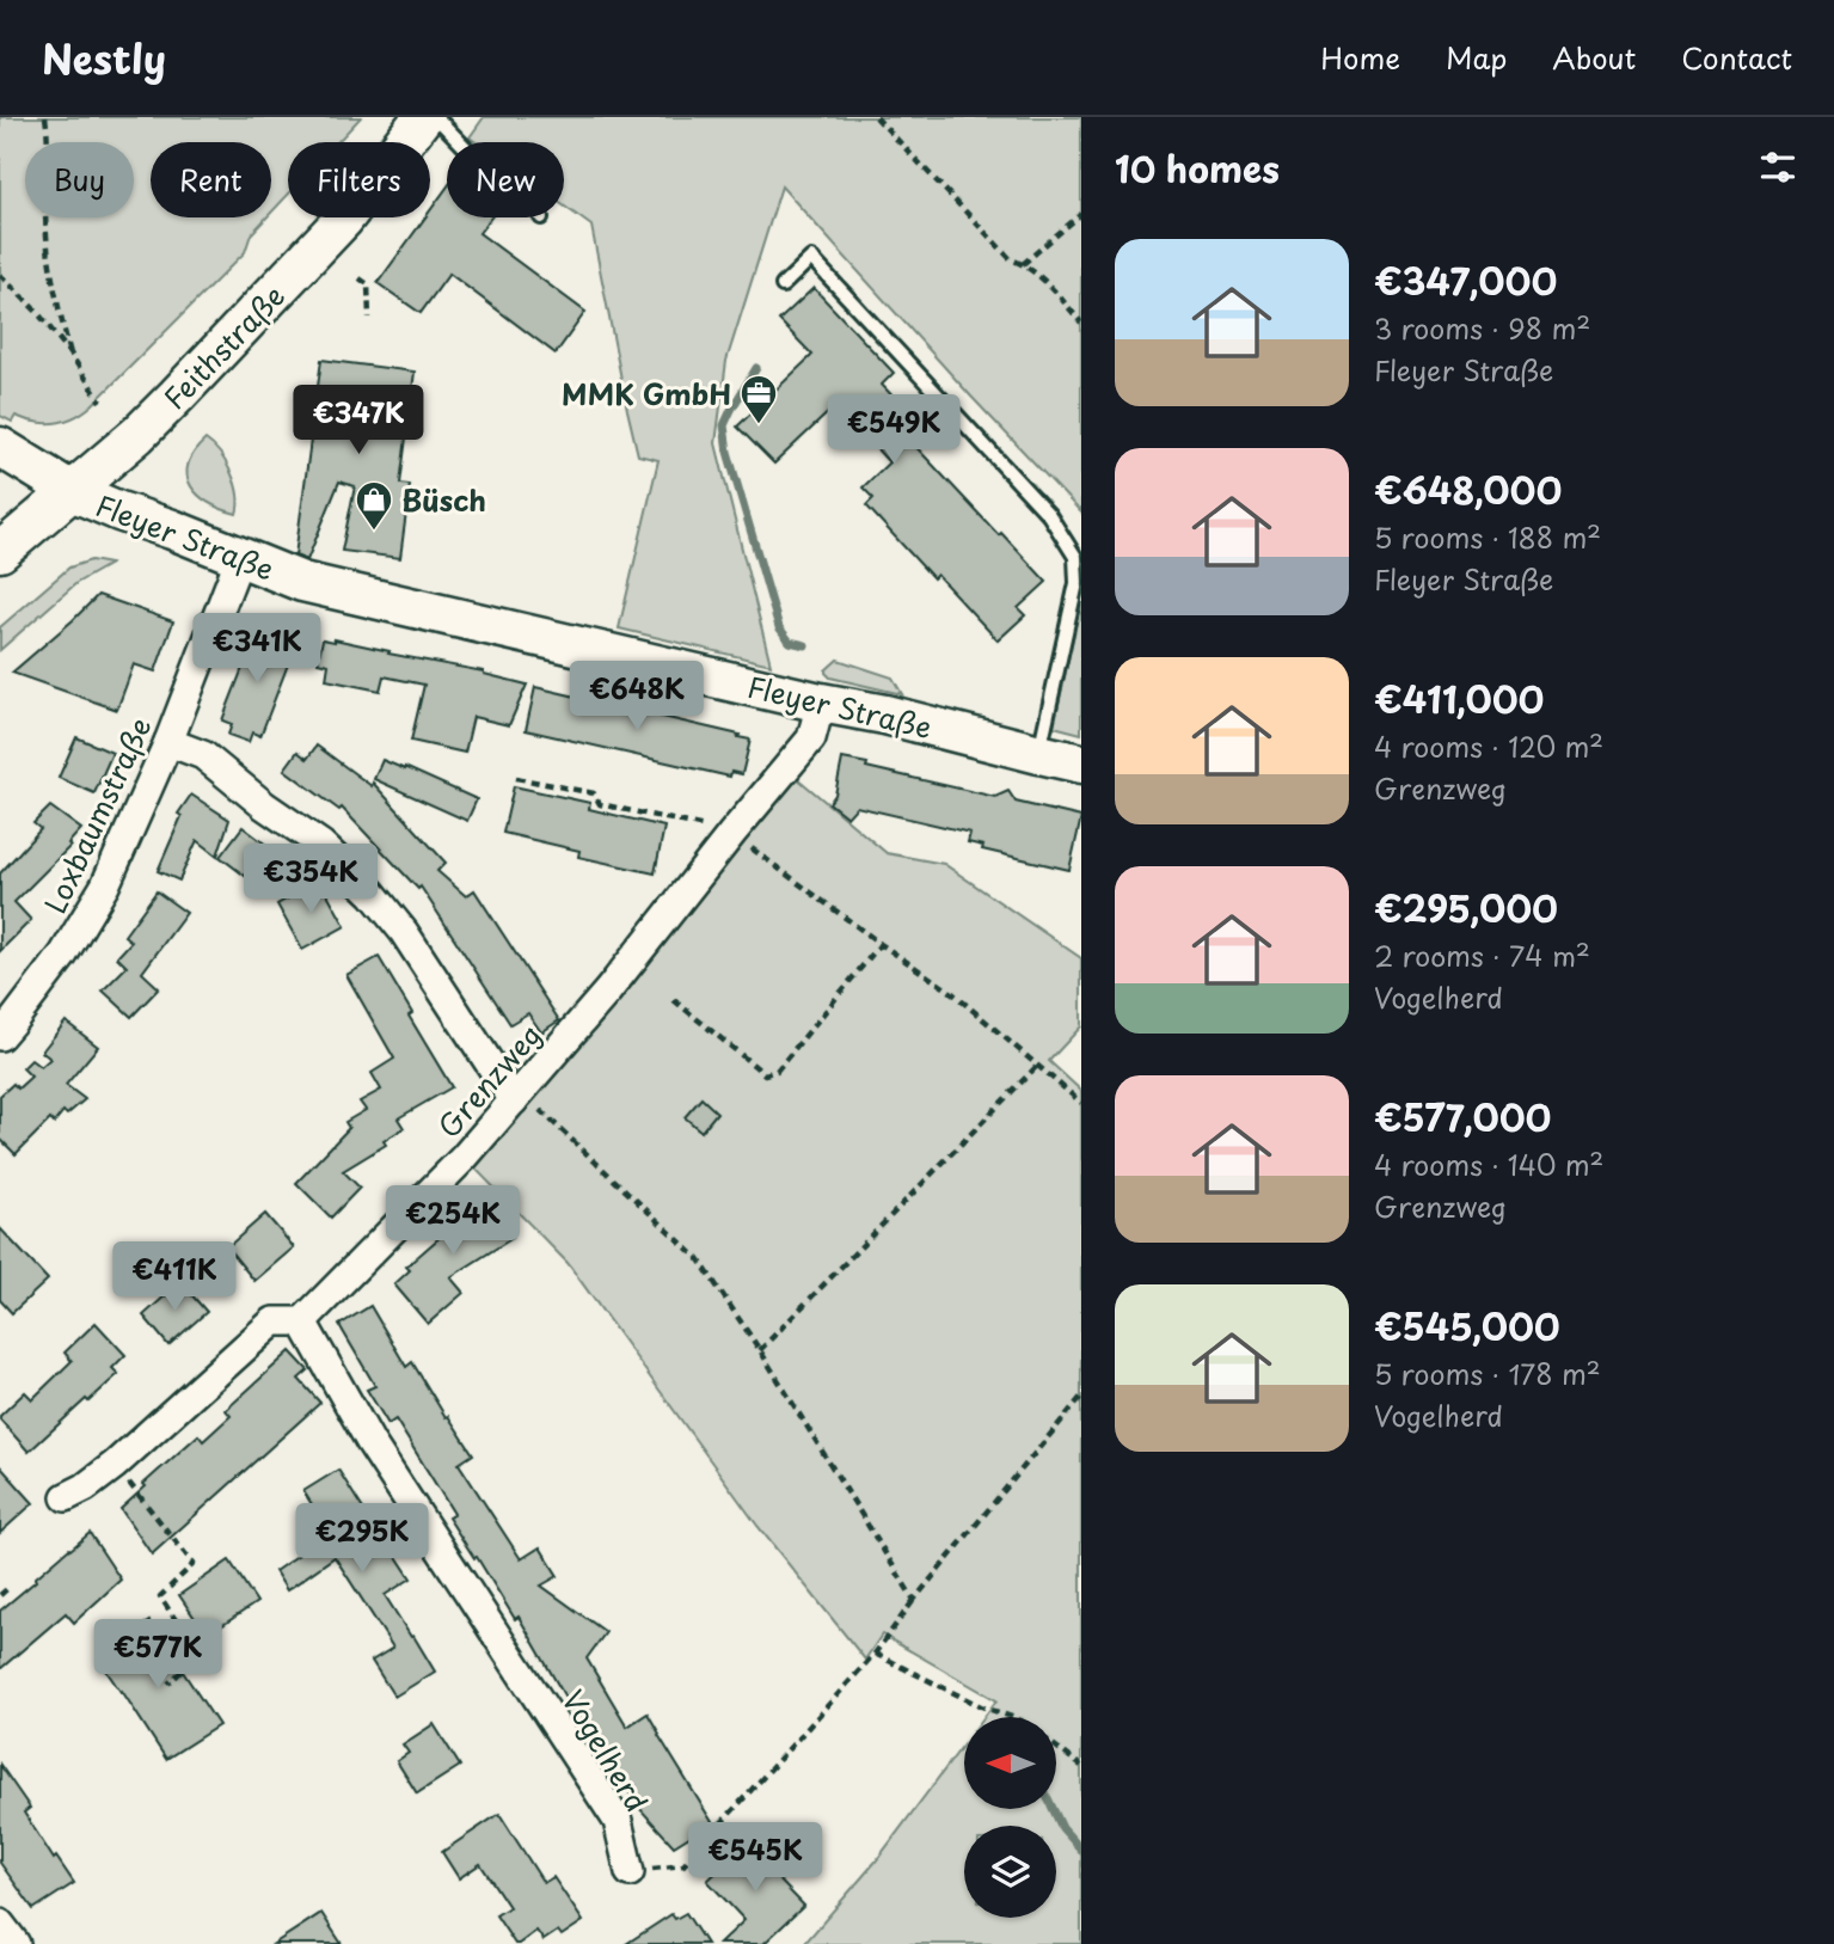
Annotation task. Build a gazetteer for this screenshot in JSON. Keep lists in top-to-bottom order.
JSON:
{
  "streets": {
    "street": [
      "Feithstraße",
      "Fleyer Straße",
      "Loxbaumstraße",
      "Grenzweg",
      "Vogelherd"
    ]
  },
  "crossings": [
    ["Feithstraße", "Fleyer Straße"],
    ["Fleyer Straße", "Loxbaumstraße"],
    ["Fleyer Straße", "Grenzweg"],
    ["Grenzweg", "Vogelherd"]
  ],
  "places": {
    "office": ["MMK GmbH"],
    "shop": ["Büsch"]
  },
  "north": "left",
  "page": {
    "header": "Nestly",
    "nav": [
      "Home",
      "Map",
      "About",
      "Contact"
    ],
    "heading": "10 homes",
    "chip": [
      "Buy",
      "Rent",
      "Filters",
      "New"
    ],
    "list": [
      {
        "name": "€347,000",
        "note": "3 rooms · 98 m² · Fleyer Straße"
      },
      {
        "name": "€648,000",
        "note": "5 rooms · 188 m² · Fleyer Straße"
      },
      {
        "name": "€411,000",
        "note": "4 rooms · 120 m² · Grenzweg"
      },
      {
        "name": "€295,000",
        "note": "2 rooms · 74 m² · Vogelherd"
      },
      {
        "name": "€577,000",
        "note": "4 rooms · 140 m² · Grenzweg"
      },
      {
        "name": "€545,000",
        "note": "5 rooms · 178 m² · Vogelherd"
      }
    ],
    "price": [
      "€347K",
      "€549K",
      "€341K",
      "€648K",
      "€354K",
      "€254K",
      "€411K",
      "€295K",
      "€577K",
      "€545K"
    ]
  }
}
